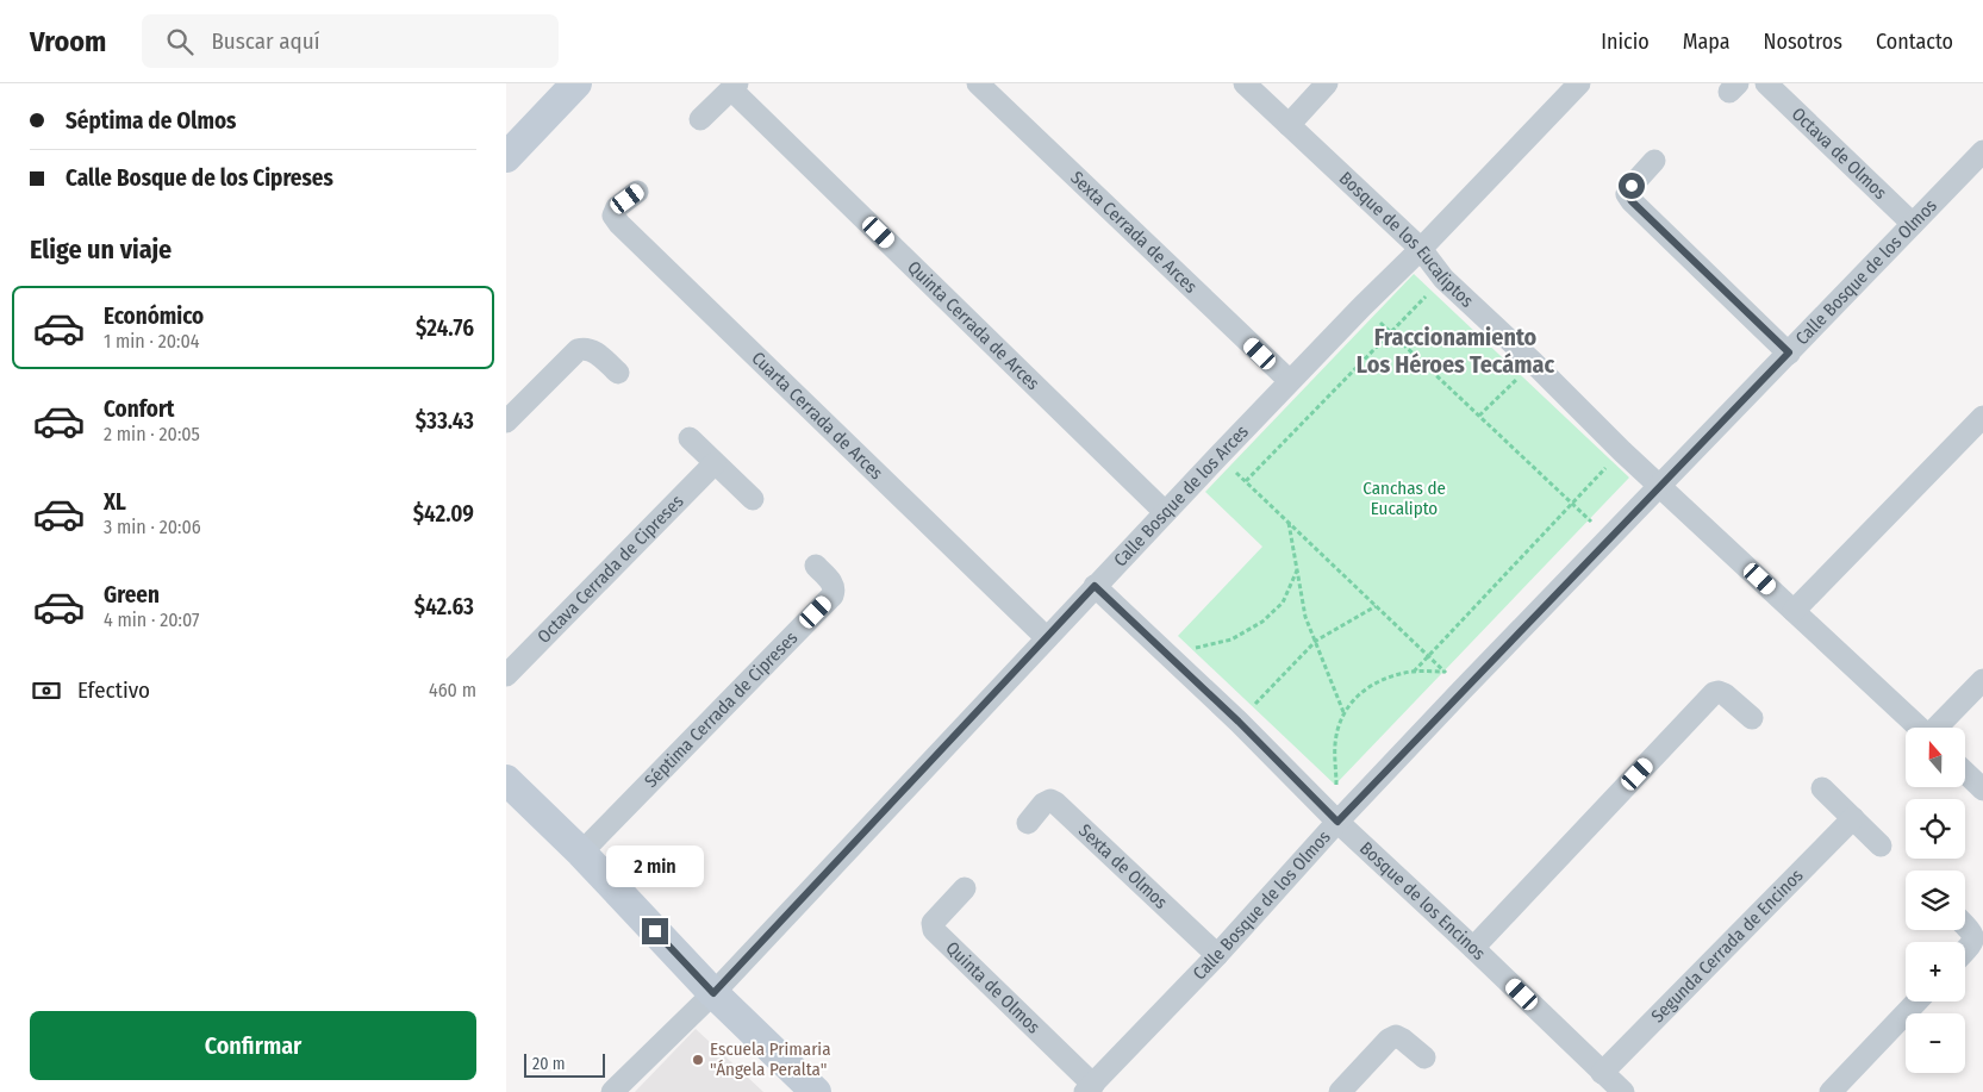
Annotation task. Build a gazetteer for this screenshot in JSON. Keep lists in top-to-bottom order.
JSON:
{
  "streets": {
    "street": [
      "Octava de Olmos",
      "Sexta Cerrada de Arces",
      "Bosque de los Eucaliptos",
      "Calle Bosque de los Olmos",
      "Quinta Cerrada de Arces",
      "Cuarta Cerrada de Arces",
      "Calle Bosque de los Arces",
      "Octava Cerrada de Cipreses",
      "Séptima Cerrada de Cipreses",
      "Sexta de Olmos",
      "Bosque de los Encinos",
      "Segunda Cerrada de Encinos",
      "Quinta de Olmos"
    ]
  },
  "crossings": [
    ["Octava de Olmos", "Calle Bosque de los Olmos"],
    ["Sexta Cerrada de Arces", "Calle Bosque de los Arces"],
    ["Bosque de los Eucaliptos", "Calle Bosque de los Olmos"],
    ["Bosque de los Eucaliptos", "Calle Bosque de los Arces"],
    ["Calle Bosque de los Olmos", "Sexta de Olmos"],
    ["Calle Bosque de los Olmos", "Bosque de los Encinos"],
    ["Calle Bosque de los Olmos", "Quinta de Olmos"],
    ["Quinta Cerrada de Arces", "Calle Bosque de los Arces"],
    ["Cuarta Cerrada de Arces", "Calle Bosque de los Arces"],
    ["Calle Bosque de los Arces", "Bosque de los Encinos"],
    ["Bosque de los Encinos", "Segunda Cerrada de Encinos"]
  ],
  "districts": ["Fraccionamiento Los Héroes Tecámac"],
  "parks": ["Canchas de Eucalipto"],
  "places": ["Escuela Primaria \"Ángela Peralta\""],
  "scale_bar": "20 m",
  "north": "top",
  "page": {
    "header": "Vroom",
    "search": "Buscar aquí",
    "nav": [
      "Inicio",
      "Mapa",
      "Nosotros",
      "Contacto"
    ],
    "banner": ["Séptima de Olmos", "Calle Bosque de los Cipreses"],
    "heading": "Elige un viaje",
    "list": [
      {
        "name": "Económico",
        "note": "1 min · 20:04",
        "value": "$24.76"
      },
      {
        "name": "Confort",
        "note": "2 min · 20:05",
        "value": "$33.43"
      },
      {
        "name": "XL",
        "note": "3 min · 20:06",
        "value": "$42.09"
      },
      {
        "name": "Green",
        "note": "4 min · 20:07",
        "value": "$42.63"
      }
    ],
    "pay": ["Efectivo", "460 m"],
    "map_buttons": ["+", "−"],
    "bubble": "2 min",
    "buttons": "Confirmar",
    "scale": "20 m"
  }
}
